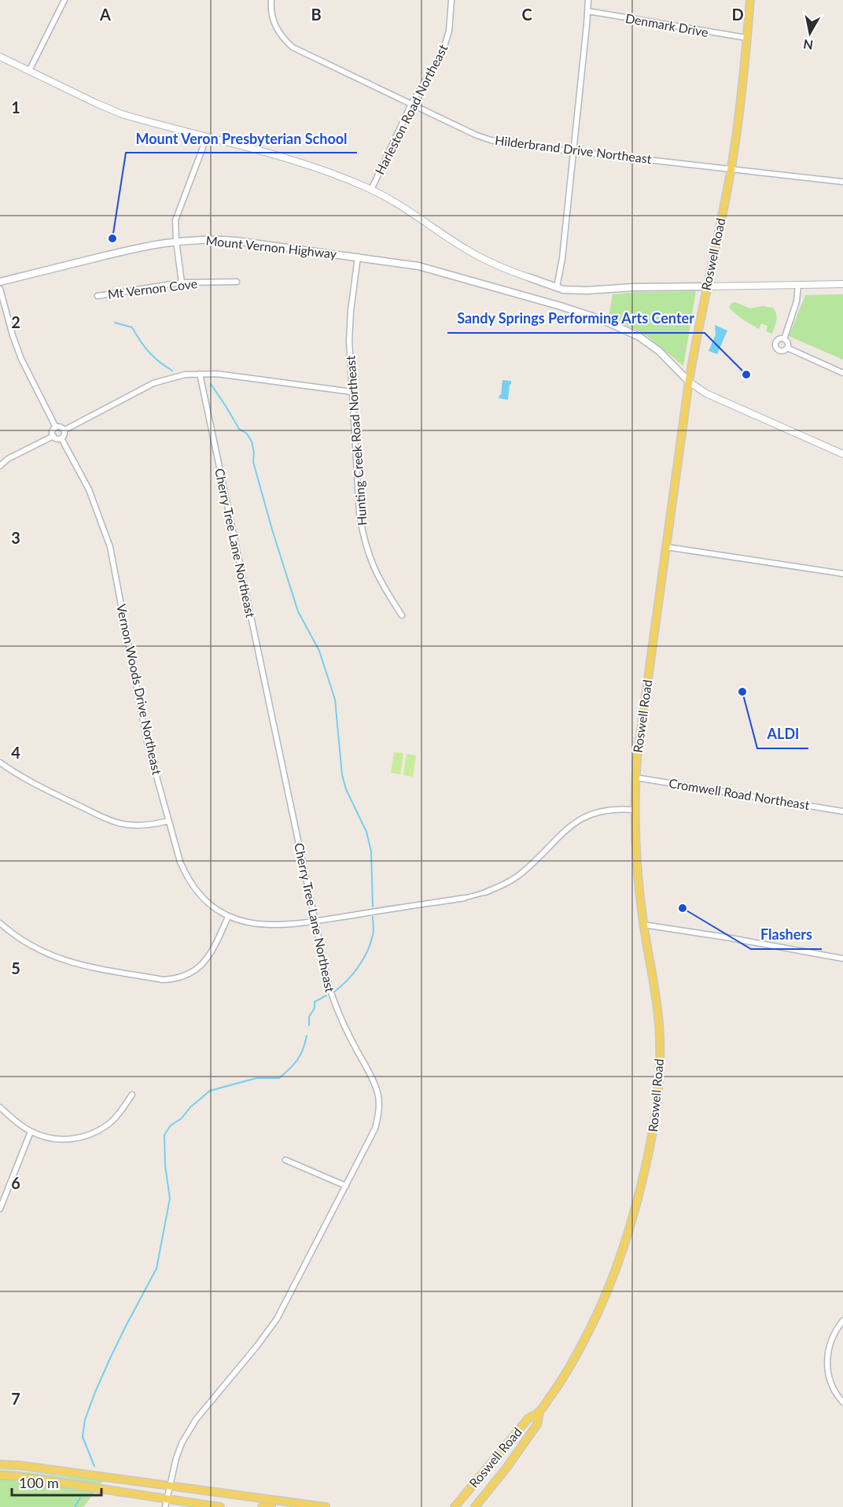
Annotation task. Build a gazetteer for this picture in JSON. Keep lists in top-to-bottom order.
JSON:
{
  "streets": {
    "main road": ["Mount Vernon Highway", "Roswell Road"],
    "street": [
      "Denmark Drive",
      "Harleston Road Northeast",
      "Hilderbrand Drive Northeast",
      "Mt Vernon Cove",
      "Hunting Creek Road Northeast",
      "Cherry Tree Lane Northeast",
      "Vernon Woods Drive Northeast",
      "Cromwell Road Northeast"
    ]
  },
  "crossings": [
    ["Denmark Drive", "Roswell Road"],
    ["Harleston Road Northeast", "Hilderbrand Drive Northeast"],
    ["Hilderbrand Drive Northeast", "Roswell Road"],
    ["Mount Vernon Highway", "Roswell Road"],
    ["Mount Vernon Highway", "Hunting Creek Road Northeast"],
    ["Roswell Road", "Cromwell Road Northeast"],
    ["Cherry Tree Lane Northeast", "Vernon Woods Drive Northeast"]
  ],
  "places": [
    "Mount Veron Presbyterian School",
    "Sandy Springs Performing Arts Center",
    "ALDI",
    "Flashers"
  ],
  "scale_bar": "100 m",
  "north": "bottom",
  "grid": {
    "columns": [
      "A",
      "B",
      "C",
      "D"
    ],
    "rows": [
      "1",
      "2",
      "3",
      "4",
      "5",
      "6",
      "7"
    ]
  }
}
